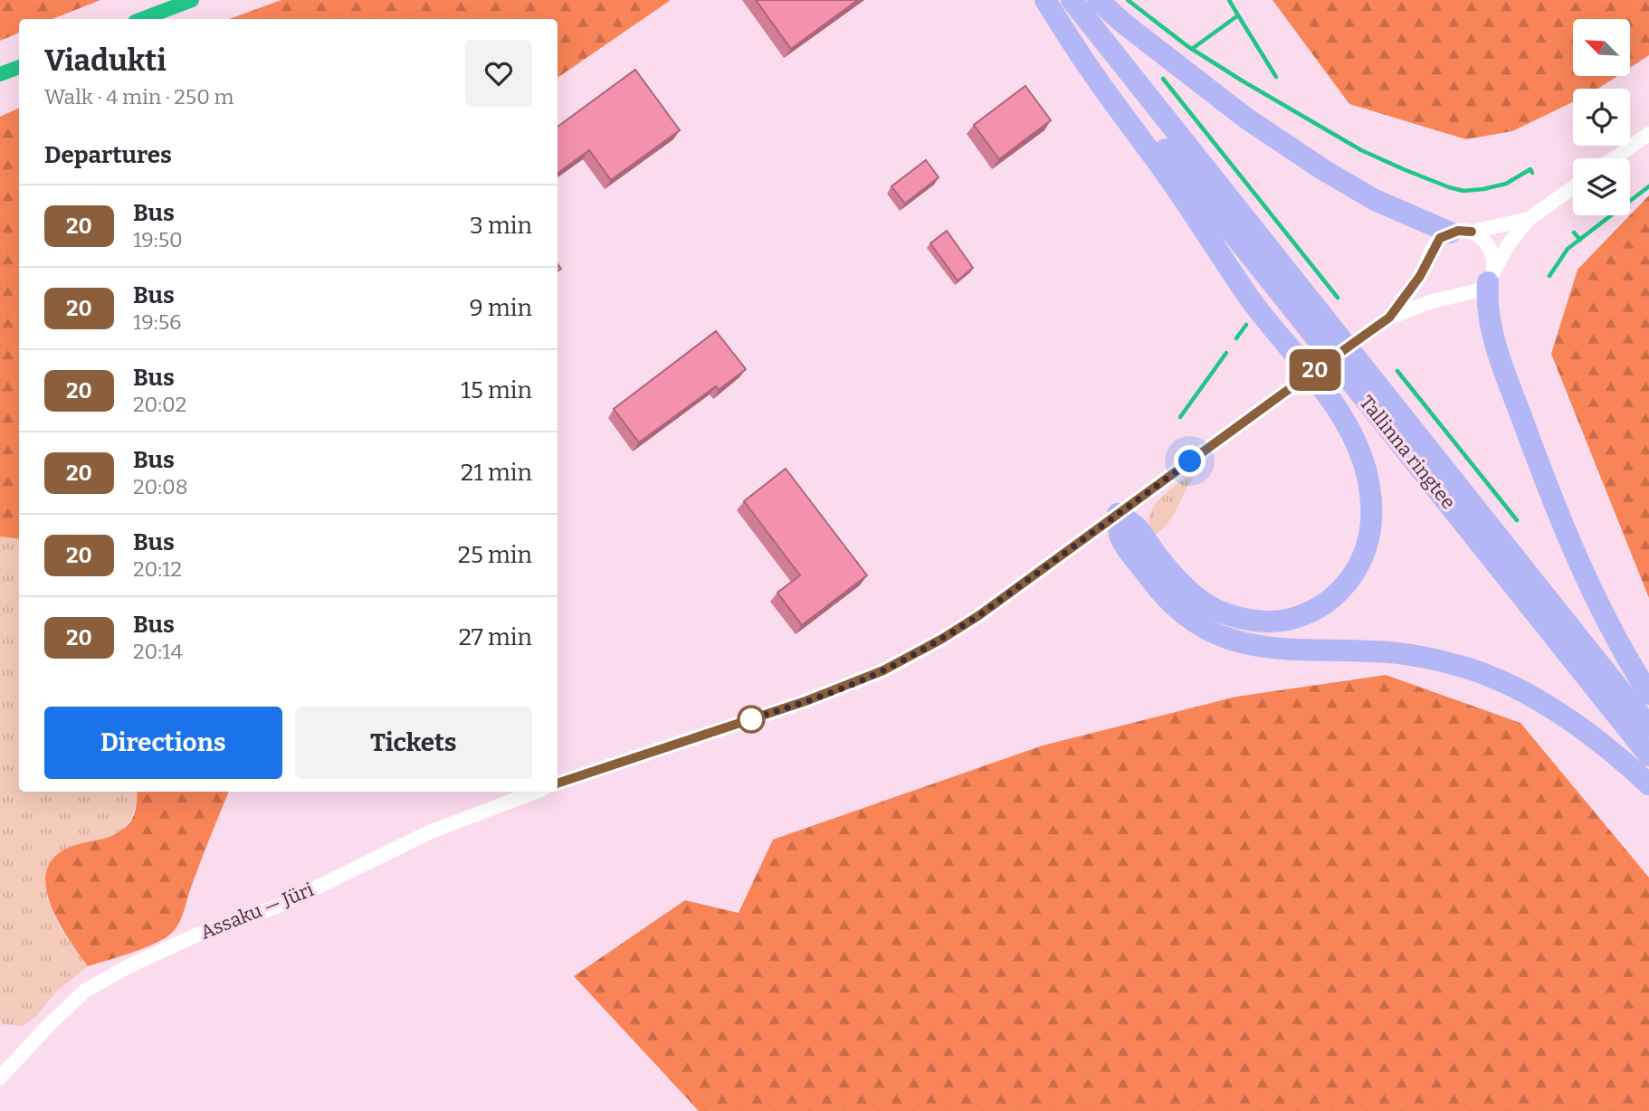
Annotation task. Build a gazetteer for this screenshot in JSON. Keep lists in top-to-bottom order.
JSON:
{
  "streets": {
    "highway": ["Tallinna ringtee"],
    "street": ["Assaku — Jüri"]
  },
  "lines": ["bus line 20"],
  "north": "top left",
  "page": {
    "on_map": "20",
    "heading": [
      ["Viadukti", "Walk · 4 min · 250 m"],
      "Departures"
    ],
    "list": [
      {
        "mark": "20",
        "name": "Bus",
        "note": "19:50",
        "value": "3 min"
      },
      {
        "mark": "20",
        "name": "Bus",
        "note": "19:56",
        "value": "9 min"
      },
      {
        "mark": "20",
        "name": "Bus",
        "note": "20:02",
        "value": "15 min"
      },
      {
        "mark": "20",
        "name": "Bus",
        "note": "20:08",
        "value": "21 min"
      },
      {
        "mark": "20",
        "name": "Bus",
        "note": "20:12",
        "value": "25 min"
      },
      {
        "mark": "20",
        "name": "Bus",
        "note": "20:14",
        "value": "27 min"
      }
    ],
    "buttons": ["Directions", "Tickets"]
  }
}
